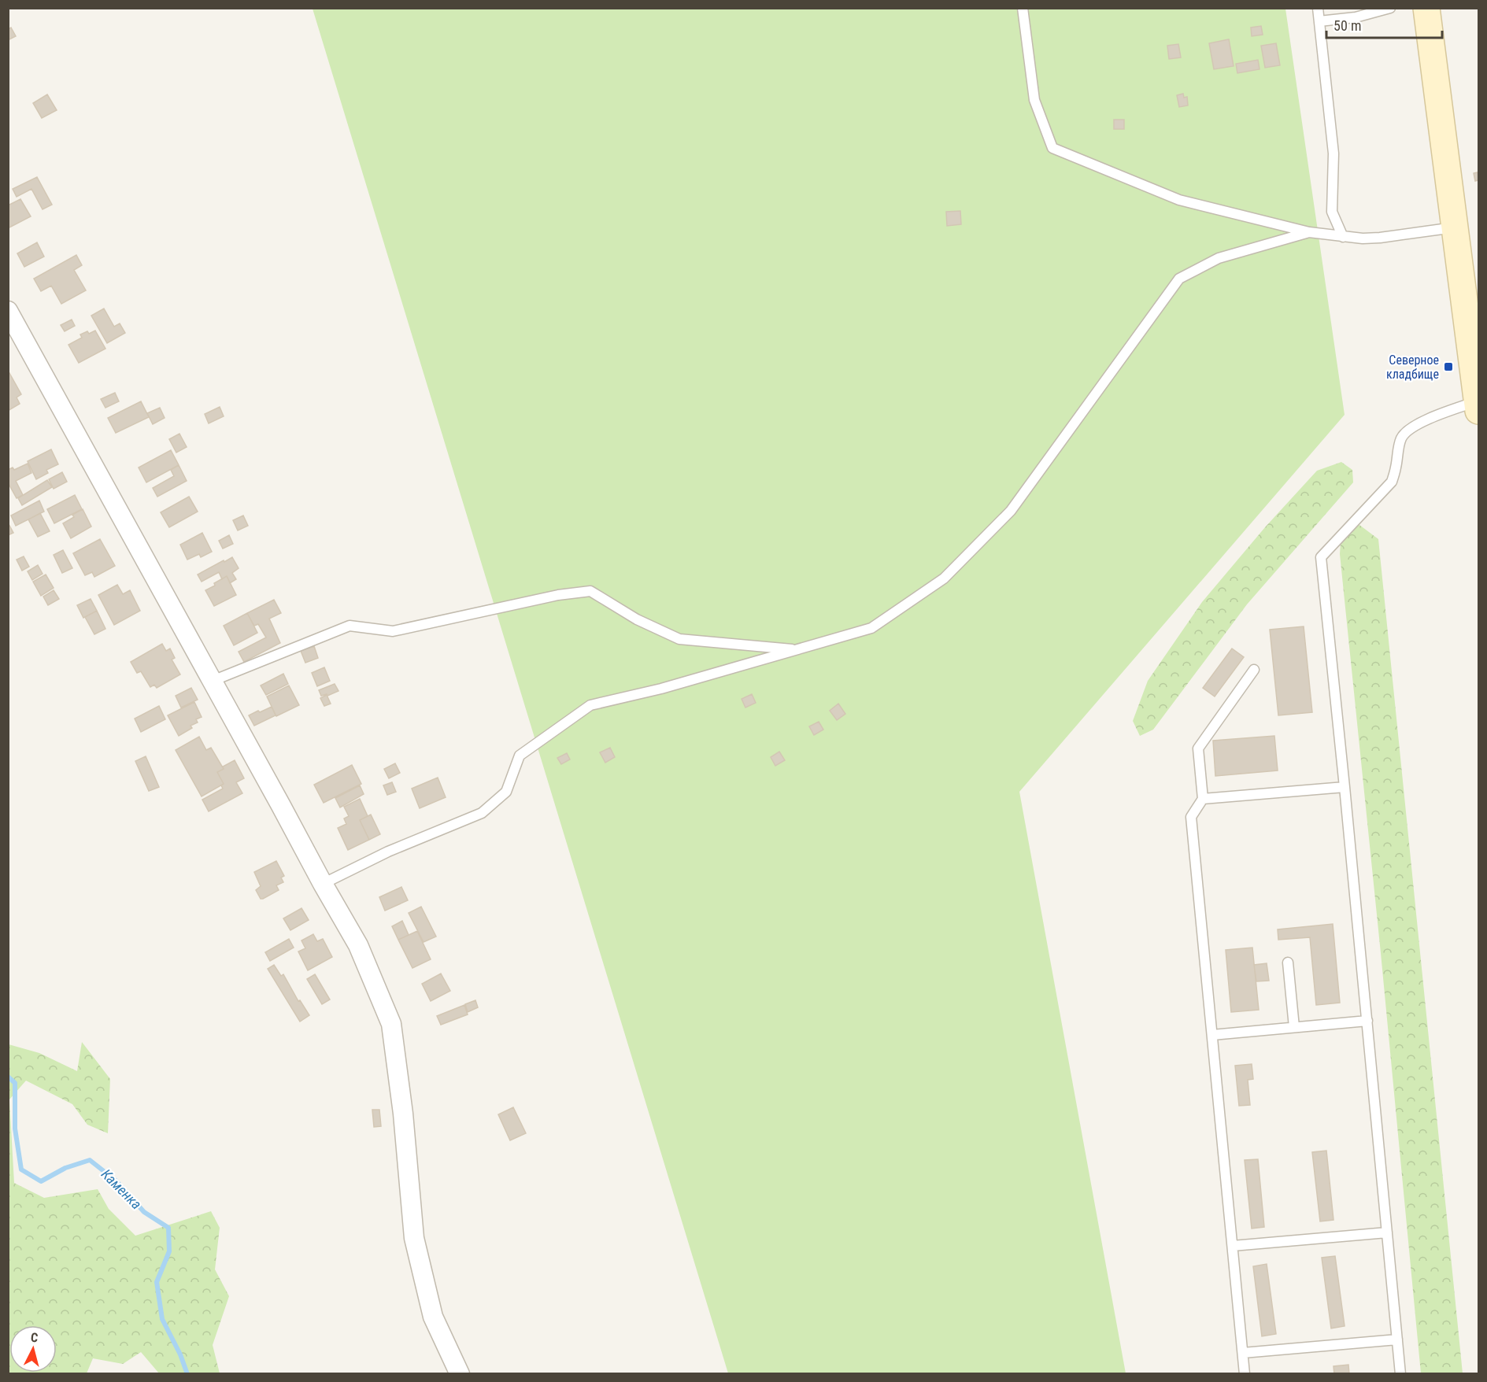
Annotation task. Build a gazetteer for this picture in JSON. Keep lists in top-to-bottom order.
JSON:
{
  "water": ["Каменка"],
  "places": {
    "transit": ["Северное кладбище"]
  },
  "scale_bar": "50 m",
  "north": "top"
}
